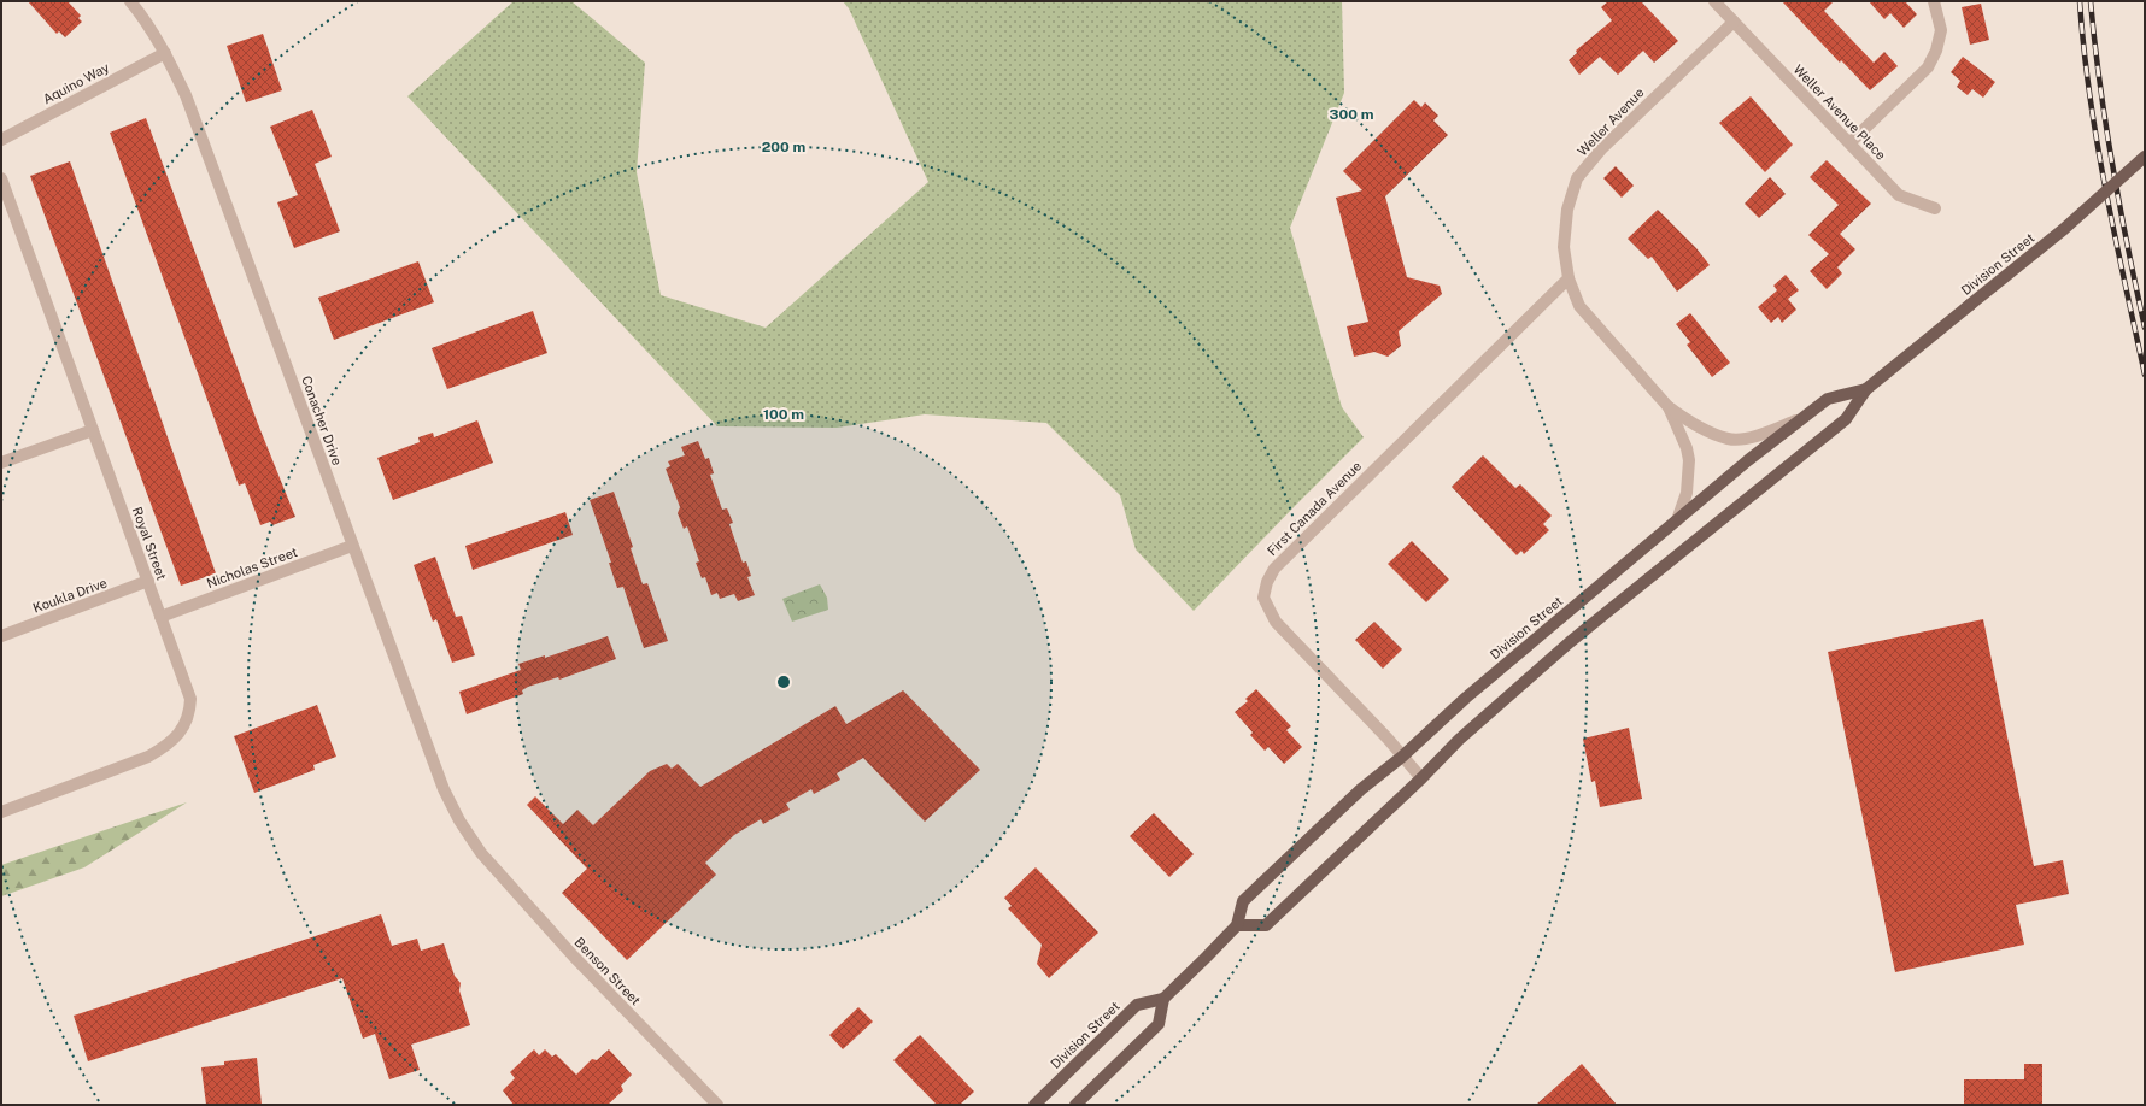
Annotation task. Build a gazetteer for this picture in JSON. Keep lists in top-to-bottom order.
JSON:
{
  "streets": {
    "main road": ["Division Street"],
    "street": [
      "Aquino Way",
      "Weller Avenue Place",
      "Weller Avenue",
      "Conacher Drive",
      "First Canada Avenue",
      "Royal Street",
      "Nicholas Street",
      "Koukla Drive",
      "Benson Street"
    ]
  },
  "crossings": [
    ["Aquino Way", "Conacher Drive"],
    ["Weller Avenue Place", "Weller Avenue"],
    ["Weller Avenue", "Division Street"],
    ["Weller Avenue", "First Canada Avenue"],
    ["Division Street", "First Canada Avenue"],
    ["Conacher Drive", "Nicholas Street"],
    ["Conacher Drive", "Benson Street"],
    ["Royal Street", "Nicholas Street"],
    ["Royal Street", "Koukla Drive"]
  ],
  "rings": ["300 m", "200 m", "100 m"]
}
